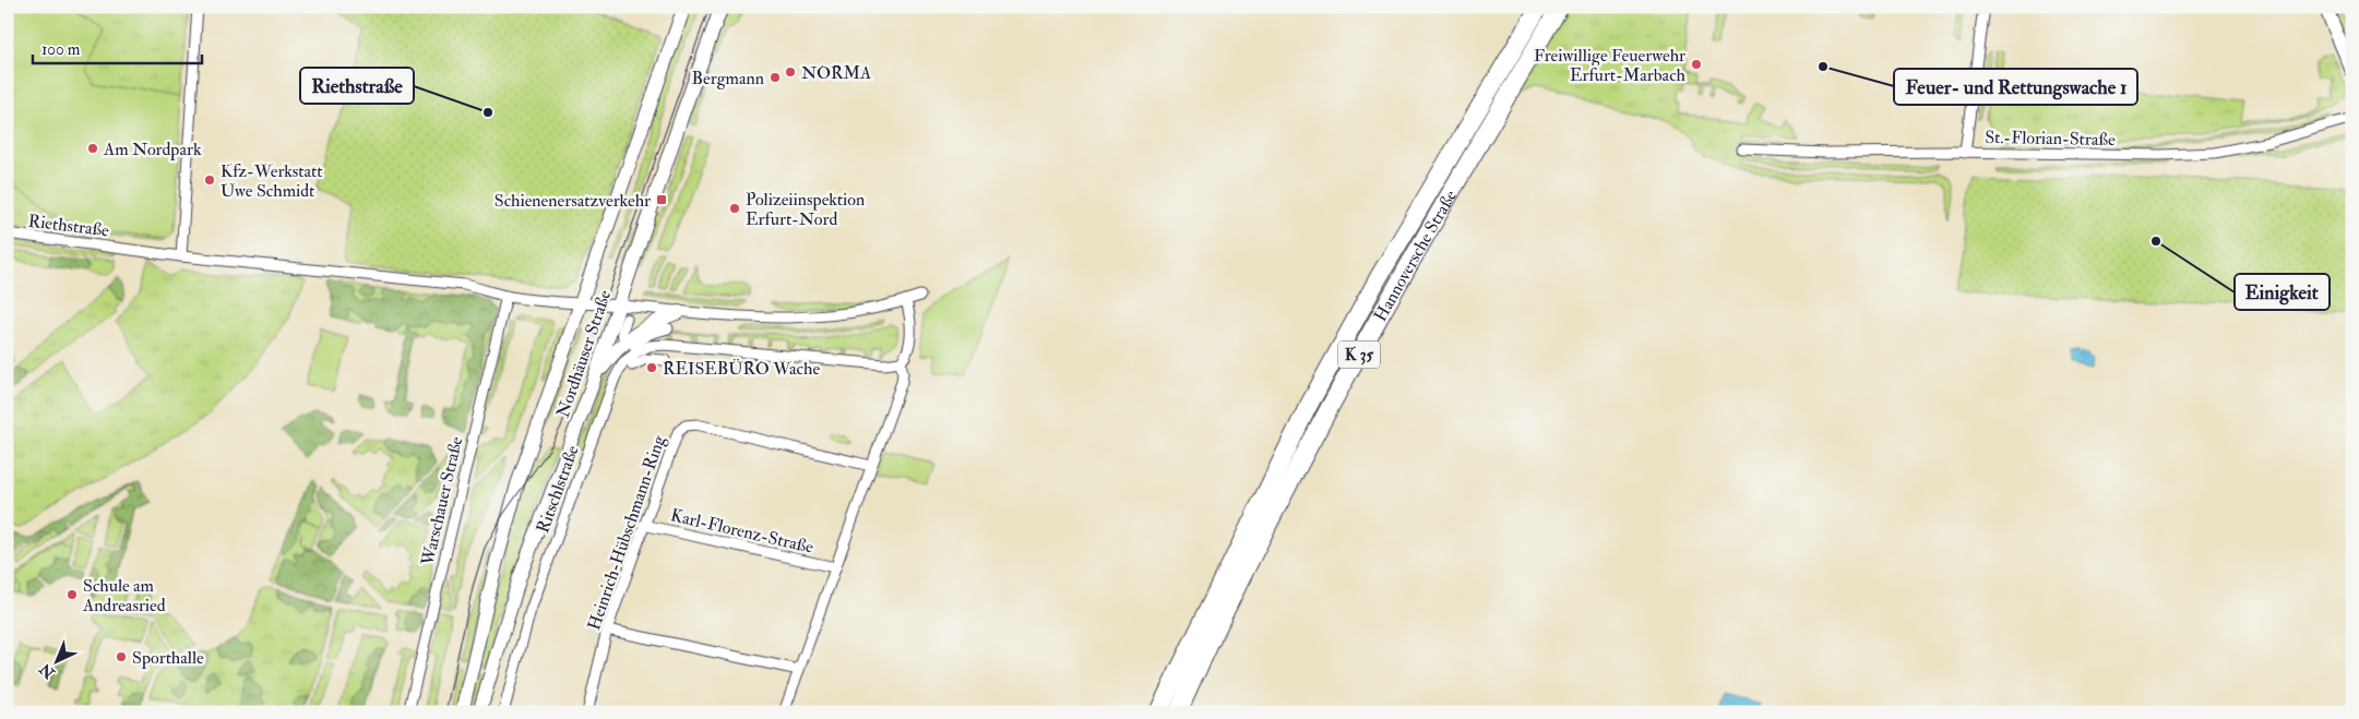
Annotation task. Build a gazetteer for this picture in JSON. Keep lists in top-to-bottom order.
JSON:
{
  "streets": {
    "highway": ["Hannoversche Straße", "K 35"],
    "main road": ["Nordhäuser Straße"],
    "street": [
      "St.-Florian-Straße",
      "Riethstraße",
      "Ritschlstraße",
      "Warschauer Straße",
      "Karl-Florenz-Straße",
      "Heinrich-Hübschmann-Ring"
    ]
  },
  "crossings": [
    ["Riethstraße", "Nordhäuser Straße"],
    ["Riethstraße", "Warschauer Straße"],
    ["Karl-Florenz-Straße", "Heinrich-Hübschmann-Ring"]
  ],
  "places": {
    "other": [
      "Freiwillige Feuerwehr Erfurt-Marbach",
      "Feuer- und Rettungswache 1",
      "NORMA",
      "Bergmann",
      "Riethstraße",
      "Am Nordpark",
      "Kfz-Werkstatt Uwe Schmidt",
      "Polizeiinspektion Erfurt-Nord",
      "Einigkeit",
      "REISEBÜRO Wache",
      "Schule am Andreasried",
      "Sporthalle"
    ],
    "transit": ["Schienenersatzverkehr"]
  },
  "scale_bar": "100 m",
  "north": "bottom left"
}
